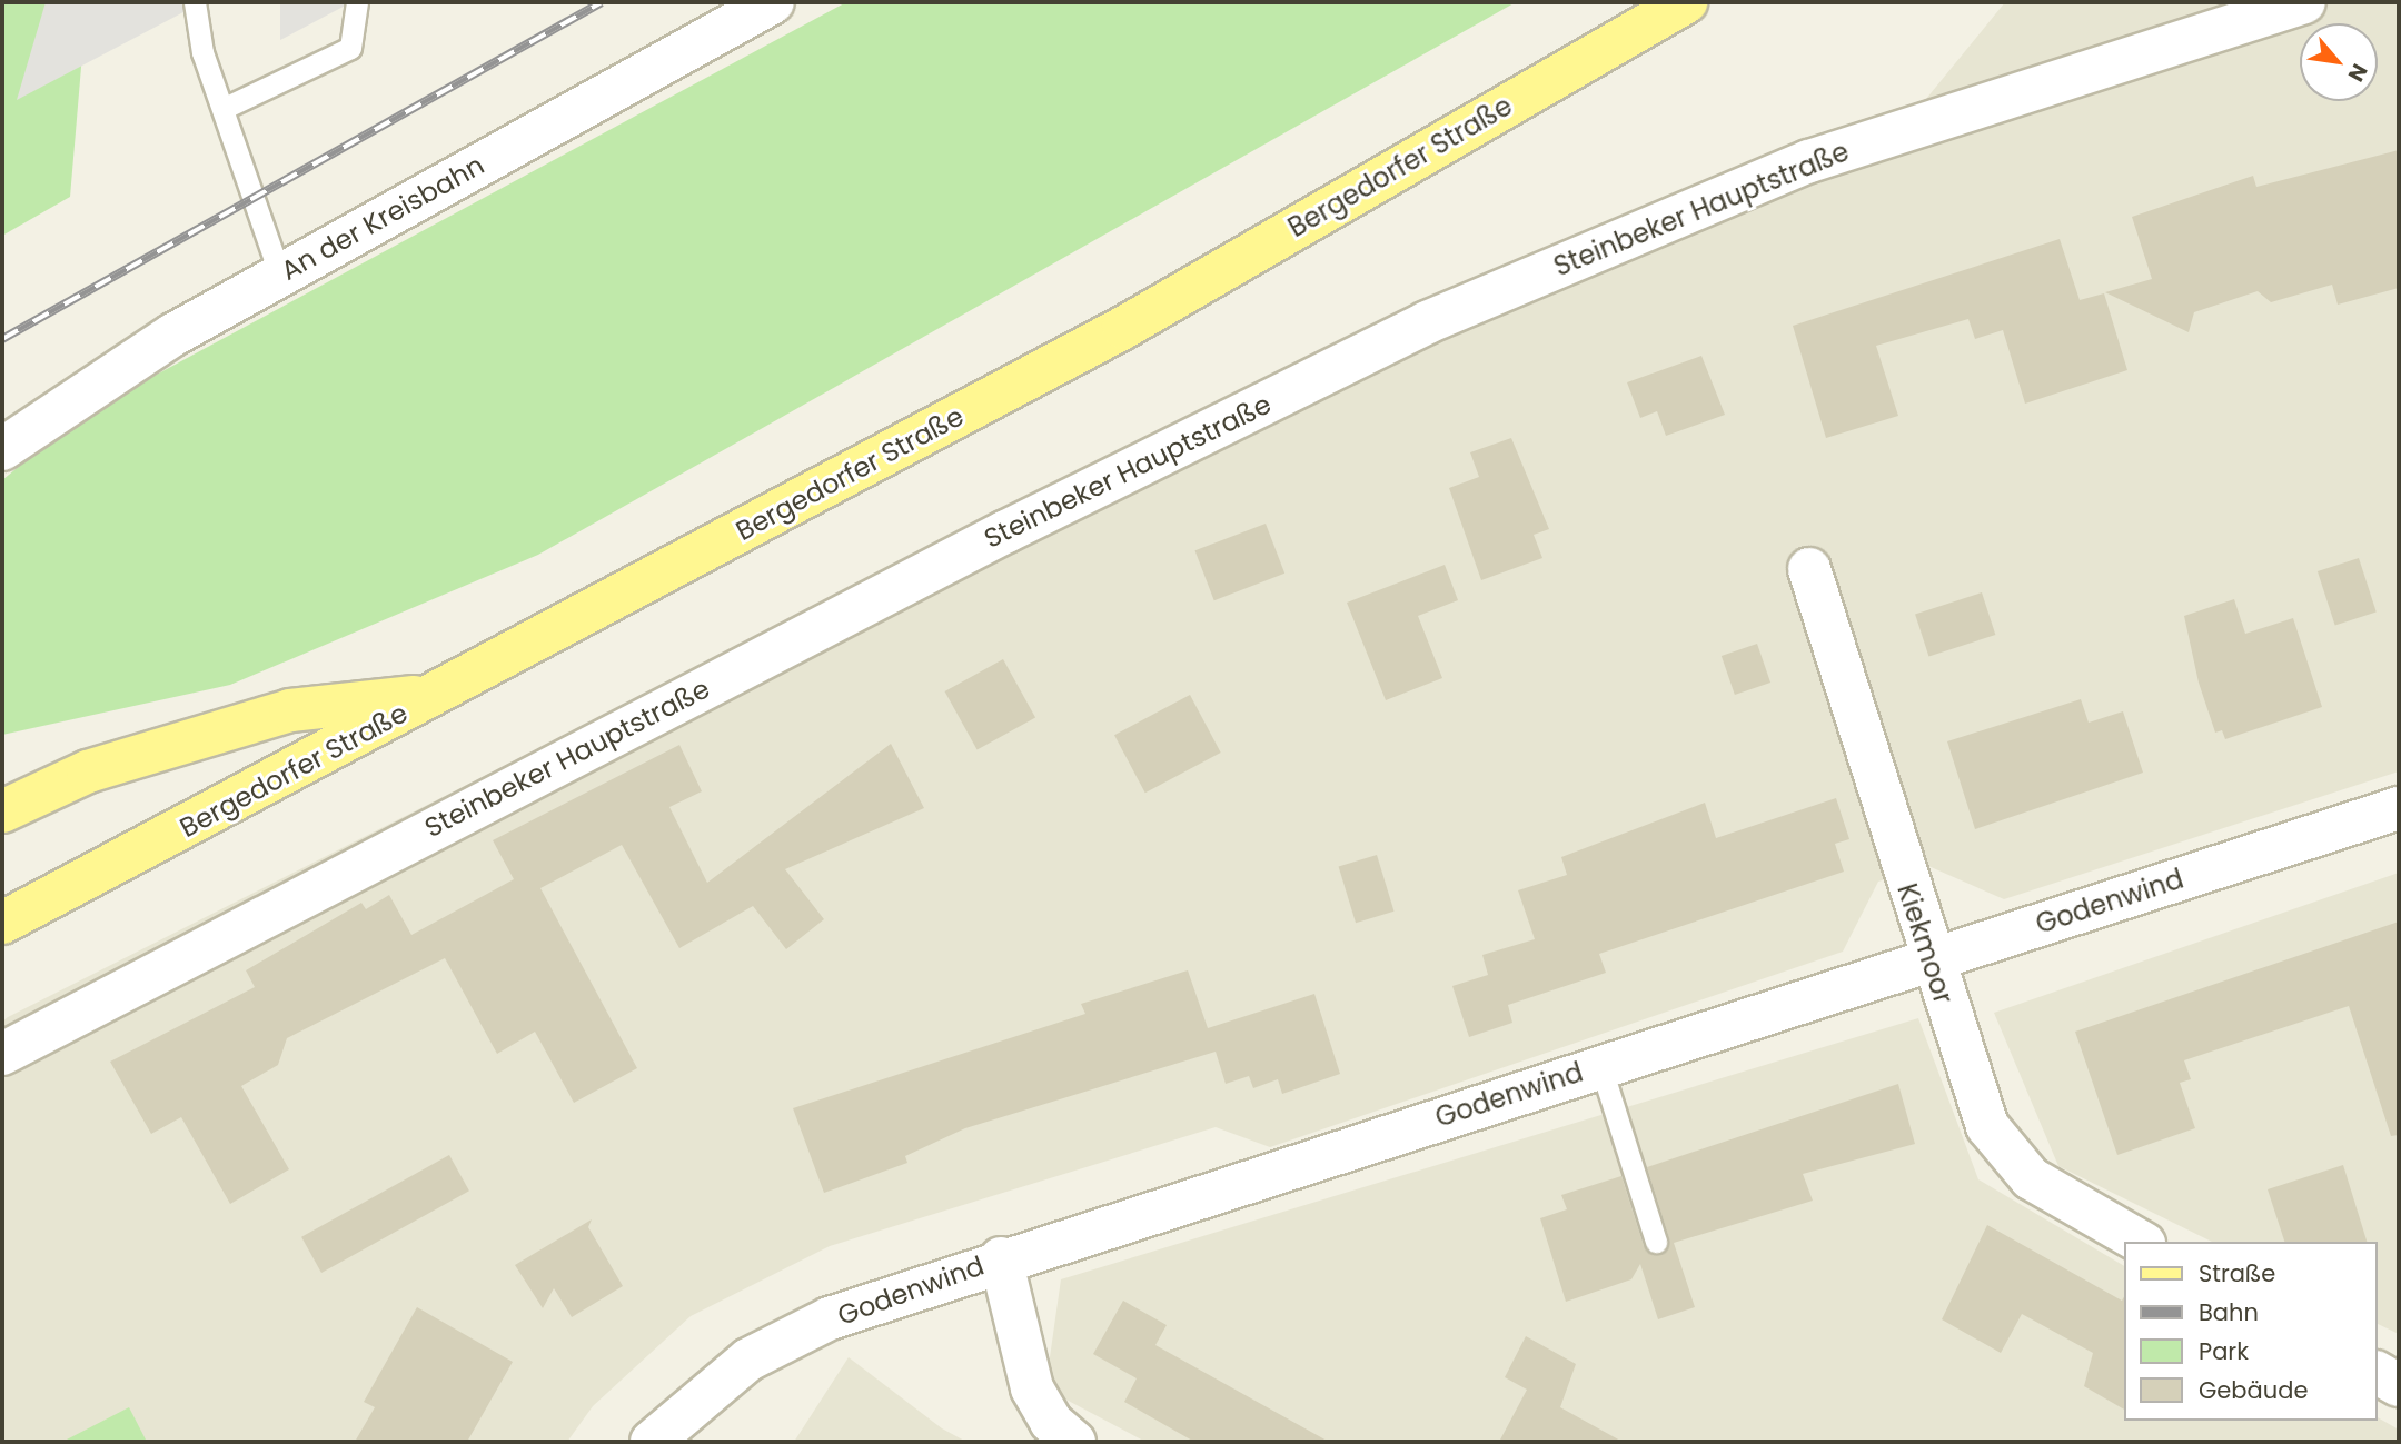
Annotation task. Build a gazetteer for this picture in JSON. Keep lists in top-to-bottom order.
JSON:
{
  "streets": {
    "main road": ["Bergedorfer Straße"],
    "street": [
      "Steinbeker Hauptstraße",
      "An der Kreisbahn",
      "Godenwind",
      "Kiekmoor"
    ]
  },
  "crossings": [
    ["Godenwind", "Kiekmoor"]
  ],
  "legend": [
    "Straße",
    "Bahn",
    "Park",
    "Gebäude"
  ],
  "north": "bottom right"
}
